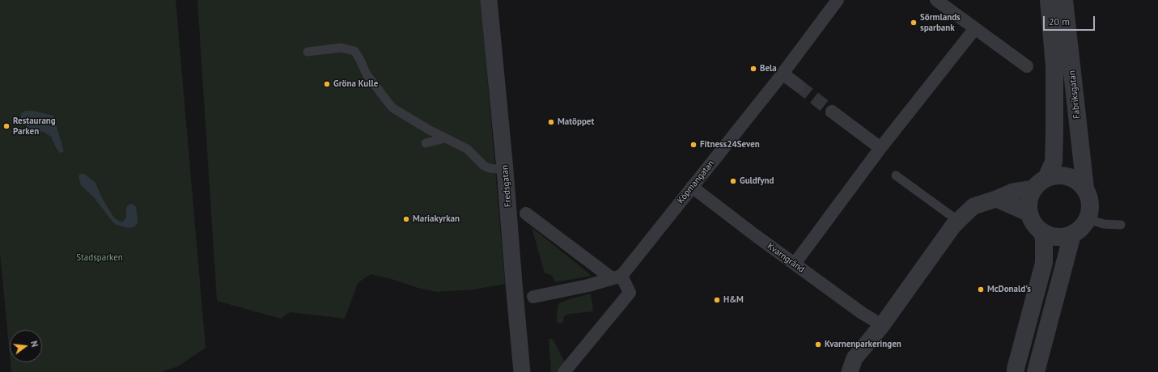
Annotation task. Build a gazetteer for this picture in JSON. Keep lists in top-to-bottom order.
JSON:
{
  "streets": {
    "street": [
      "Fabriksgatan",
      "Köpmangatan",
      "Fredsgatan",
      "Kvarngränd"
    ]
  },
  "crossings": [
    ["Köpmangatan", "Kvarngränd"]
  ],
  "parks": ["Stadsparken"],
  "places": [
    "Sörmlands sparbank",
    "Bela",
    "Gröna Kulle",
    "Matöppet",
    "Restaurang Parken",
    "Fitness24Seven",
    "Guldfynd",
    "Mariakyrkan",
    "McDonald's",
    "H&M",
    "Kvarnenparkeringen"
  ],
  "scale_bar": "20 m",
  "north": "right"
}
